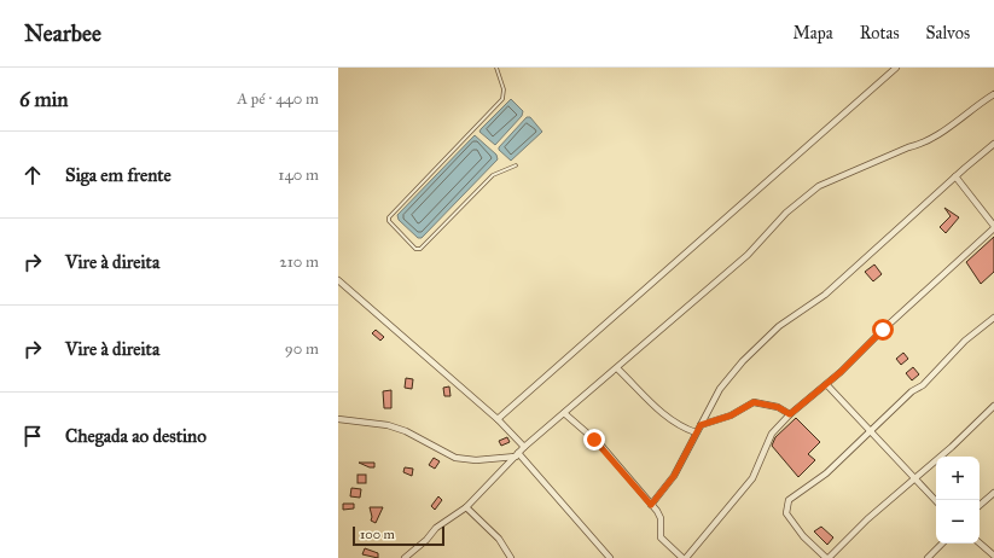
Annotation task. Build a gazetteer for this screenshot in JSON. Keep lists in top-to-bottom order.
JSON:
{
  "scale_bar": "100 m",
  "page": {
    "header": "Nearbee",
    "nav": ["Mapa", "Rotas", "Salvos"],
    "heading": ["6 min", "A pé · 440 m"],
    "list": [
      ["Siga em frente", "140 m"],
      ["Vire à direita", "210 m"],
      ["Vire à direita", "90 m"],
      "Chegada ao destino"
    ],
    "map_buttons": ["+", "−"],
    "scale": "100 m"
  }
}
